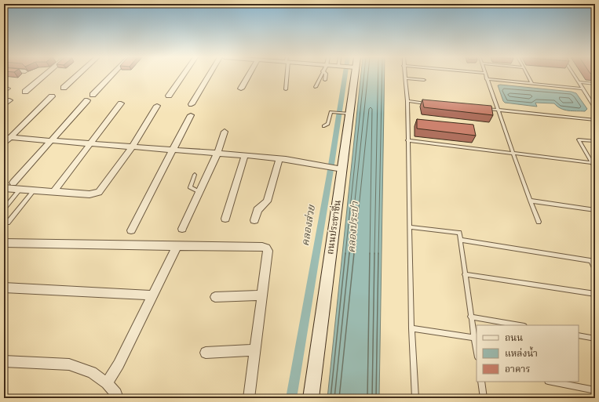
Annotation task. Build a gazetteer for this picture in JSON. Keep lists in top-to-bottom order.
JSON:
{
  "streets": {
    "main road": ["ถนนประชาชื่น"]
  },
  "water": ["คลองส่วย", "คลองประปา"],
  "legend": ["ถนน", "แหล่งน้ำ", "อาคาร"]
}
